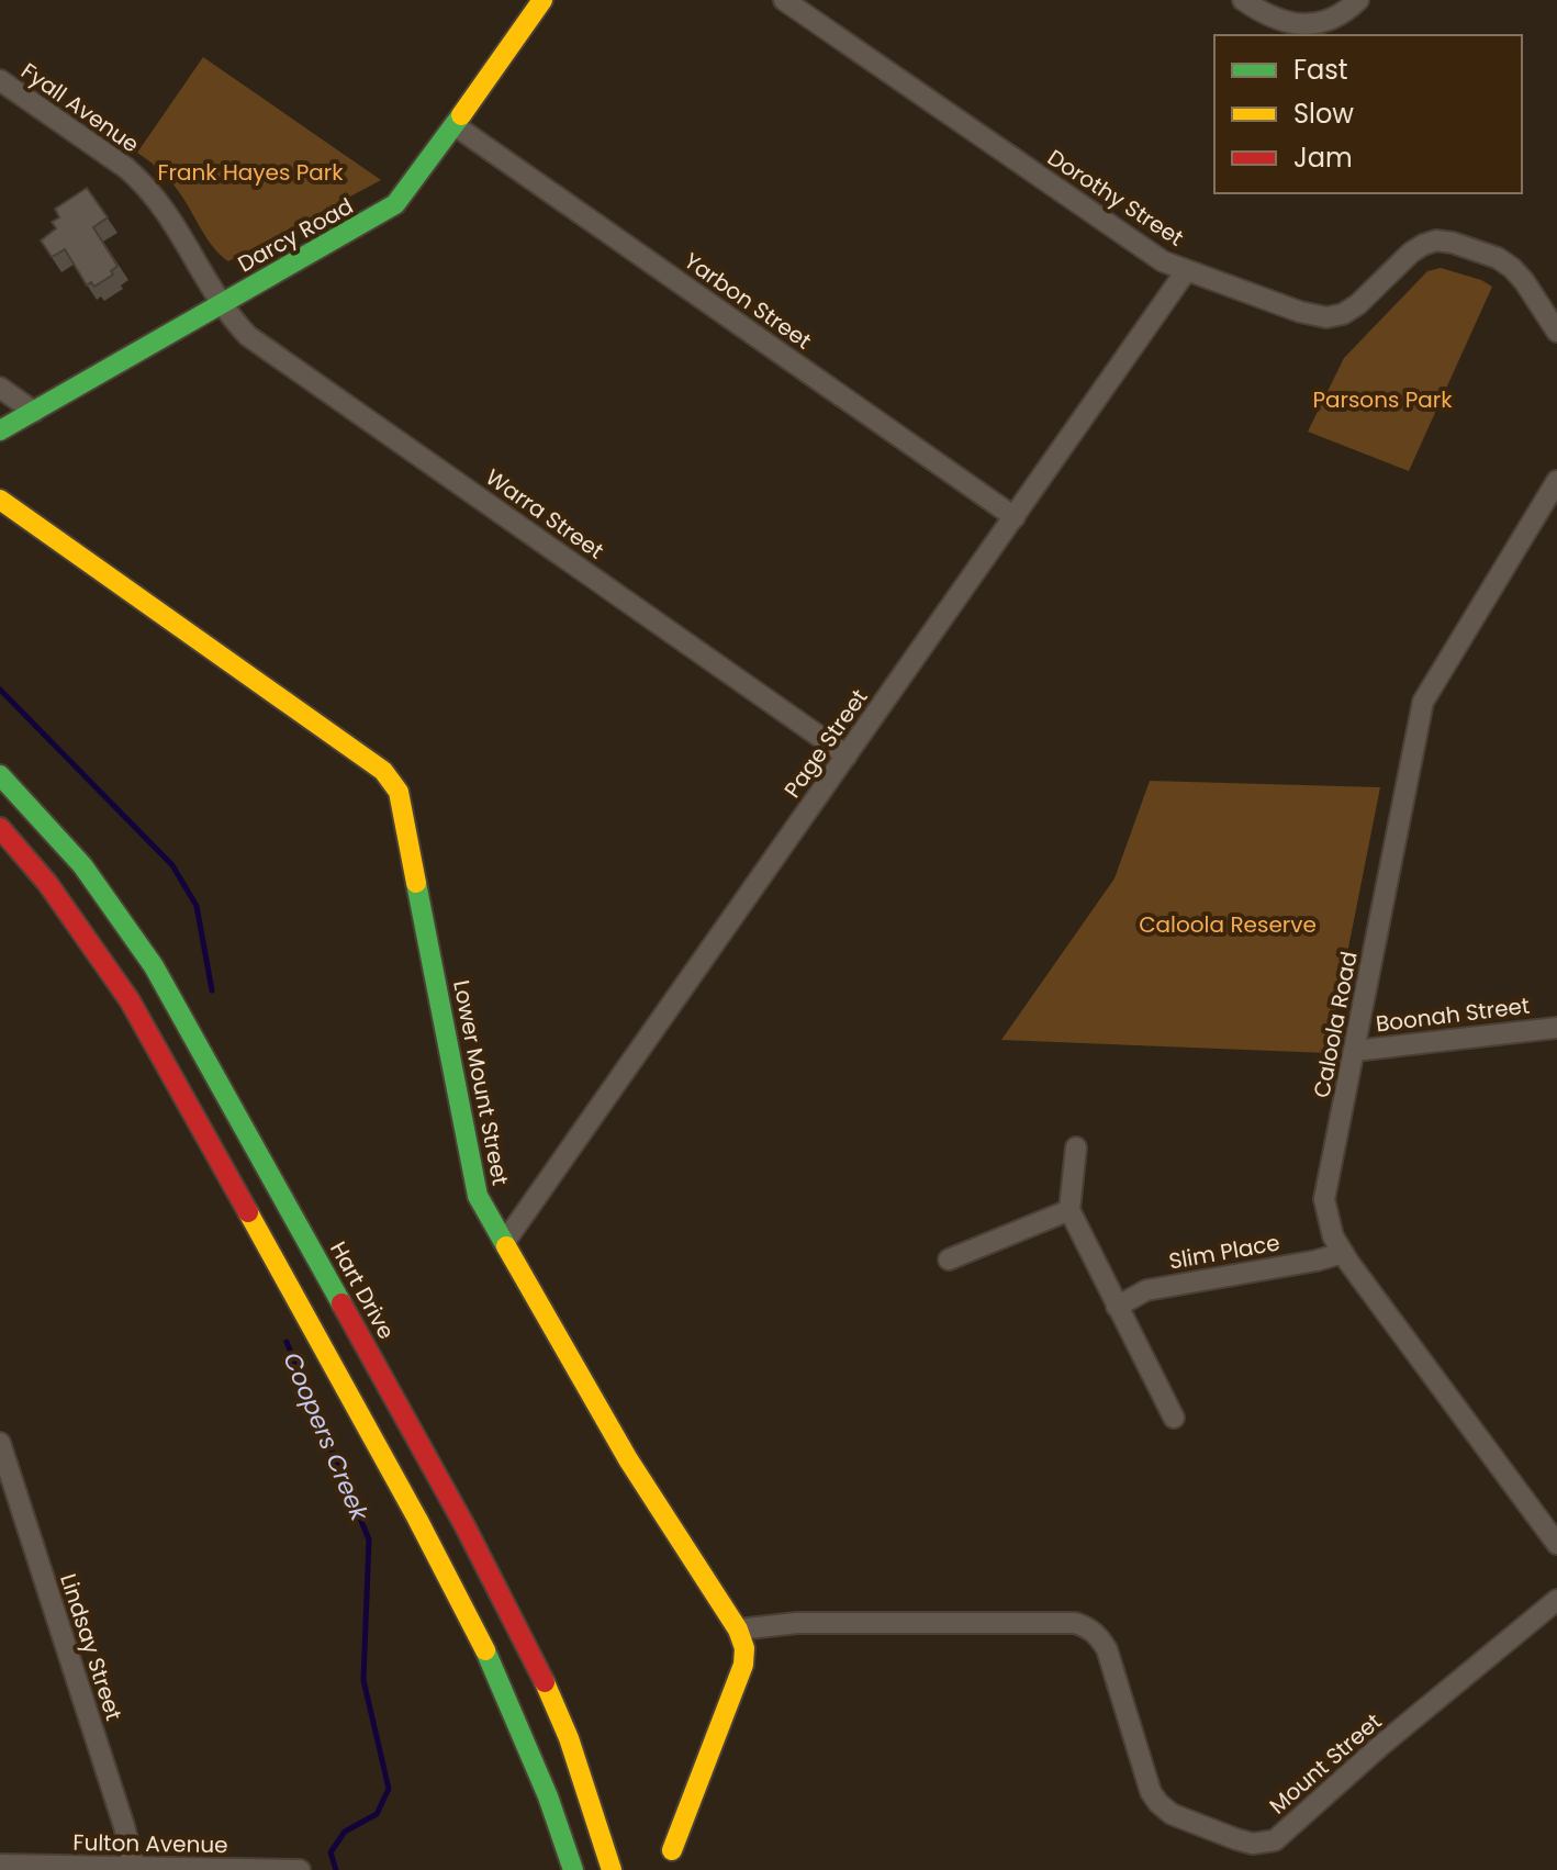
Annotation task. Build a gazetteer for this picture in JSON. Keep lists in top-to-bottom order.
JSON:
{
  "streets": {
    "main road": ["Darcy Road", "Lower Mount Street", "Hart Drive"],
    "street": [
      "Fyall Avenue",
      "Dorothy Street",
      "Yarbon Street",
      "Warra Street",
      "Page Street",
      "Boonah Street",
      "Caloola Road",
      "Slim Place",
      "Lindsay Street",
      "Mount Street",
      "Fulton Avenue"
    ]
  },
  "crossings": [
    ["Fyall Avenue", "Darcy Road"],
    ["Fyall Avenue", "Warra Street"],
    ["Dorothy Street", "Page Street"],
    ["Darcy Road", "Yarbon Street"],
    ["Darcy Road", "Warra Street"],
    ["Yarbon Street", "Page Street"],
    ["Warra Street", "Page Street"],
    ["Page Street", "Lower Mount Street"],
    ["Boonah Street", "Caloola Road"],
    ["Caloola Road", "Slim Place"],
    ["Lower Mount Street", "Mount Street"],
    ["Lindsay Street", "Fulton Avenue"]
  ],
  "water": ["Coopers Creek"],
  "parks": ["Frank Hayes Park", "Parsons Park", "Caloola Reserve"],
  "legend": ["Fast", "Slow", "Jam"]
}
